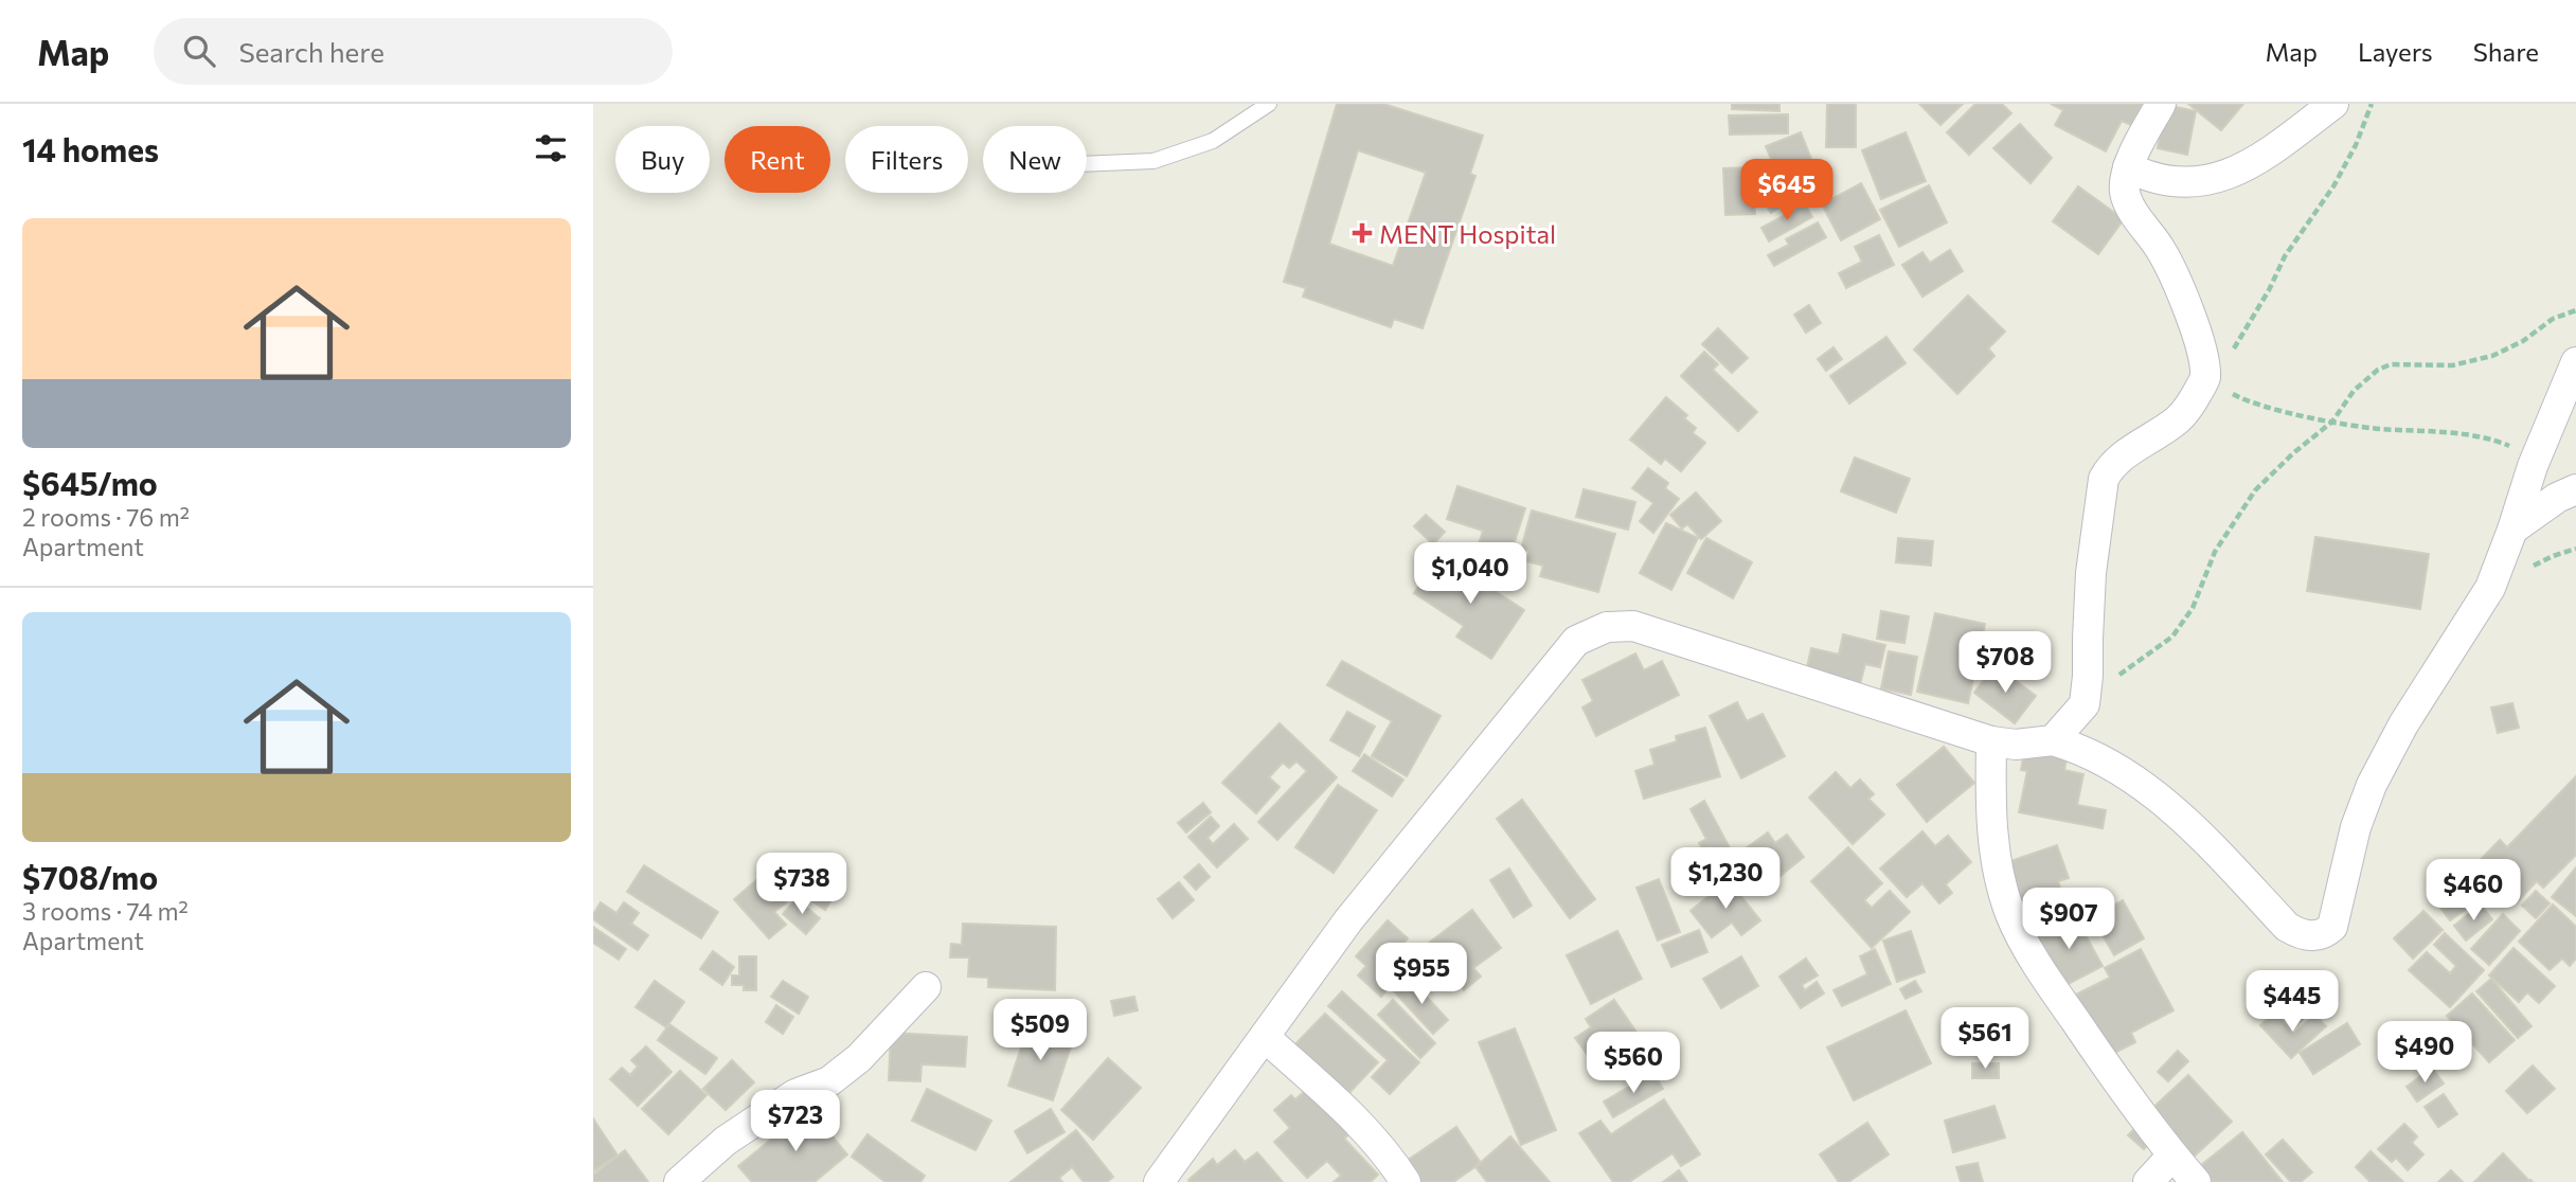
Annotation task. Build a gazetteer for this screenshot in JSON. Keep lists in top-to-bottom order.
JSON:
{
  "places": {
    "health": ["MENT Hospital"]
  },
  "page": {
    "header": "Map",
    "search": "Search here",
    "nav": ["Map", "Layers", "Share"],
    "heading": "14 homes",
    "chip": [
      "Buy",
      "Rent",
      "Filters",
      "New"
    ],
    "price": [
      "$645",
      "$1,040",
      "$708",
      "$1,230",
      "$738",
      "$460",
      "$907",
      "$955",
      "$445",
      "$509",
      "$561",
      "$490",
      "$560",
      "$723"
    ],
    "list": [
      {
        "name": "$645/mo",
        "note": "2 rooms · 76 m² · Apartment"
      },
      {
        "name": "$708/mo",
        "note": "3 rooms · 74 m² · Apartment"
      }
    ]
  }
}
